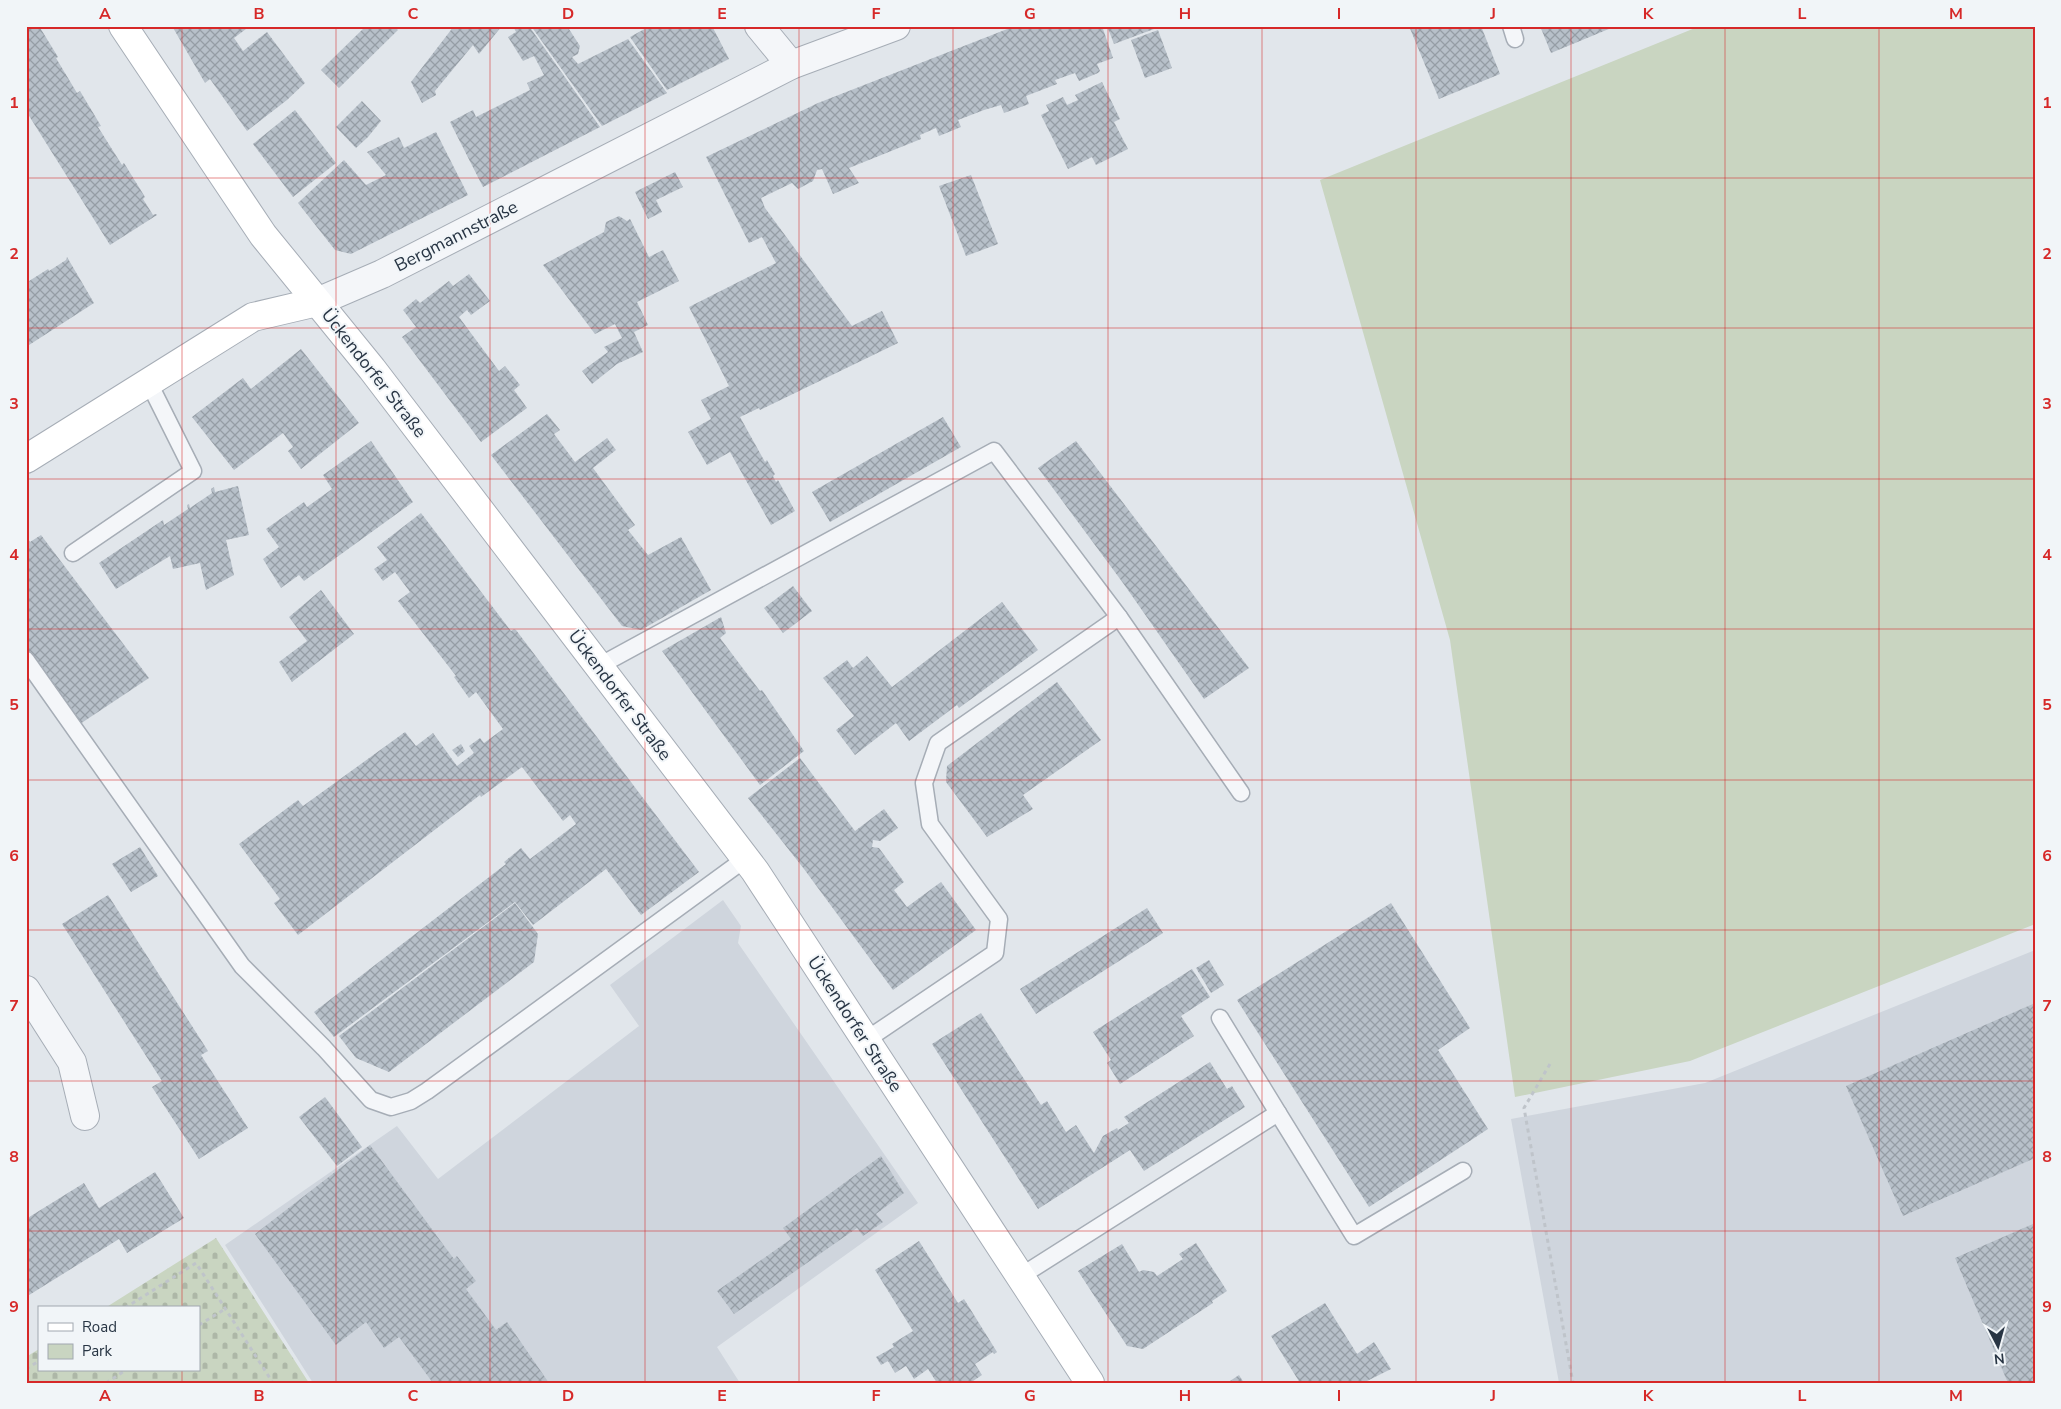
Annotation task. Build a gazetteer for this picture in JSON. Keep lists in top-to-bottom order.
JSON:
{
  "streets": {
    "main road": ["Bergmannstraße", "Ückendorfer Straße"]
  },
  "crossings": [
    ["Bergmannstraße", "Ückendorfer Straße"]
  ],
  "legend": ["Road", "Park"],
  "north": "bottom",
  "grid": {
    "columns": [
      "A",
      "B",
      "C",
      "D",
      "E",
      "F",
      "G",
      "H",
      "I",
      "J",
      "K",
      "L",
      "M"
    ],
    "rows": [
      "1",
      "2",
      "3",
      "4",
      "5",
      "6",
      "7",
      "8",
      "9"
    ]
  }
}
